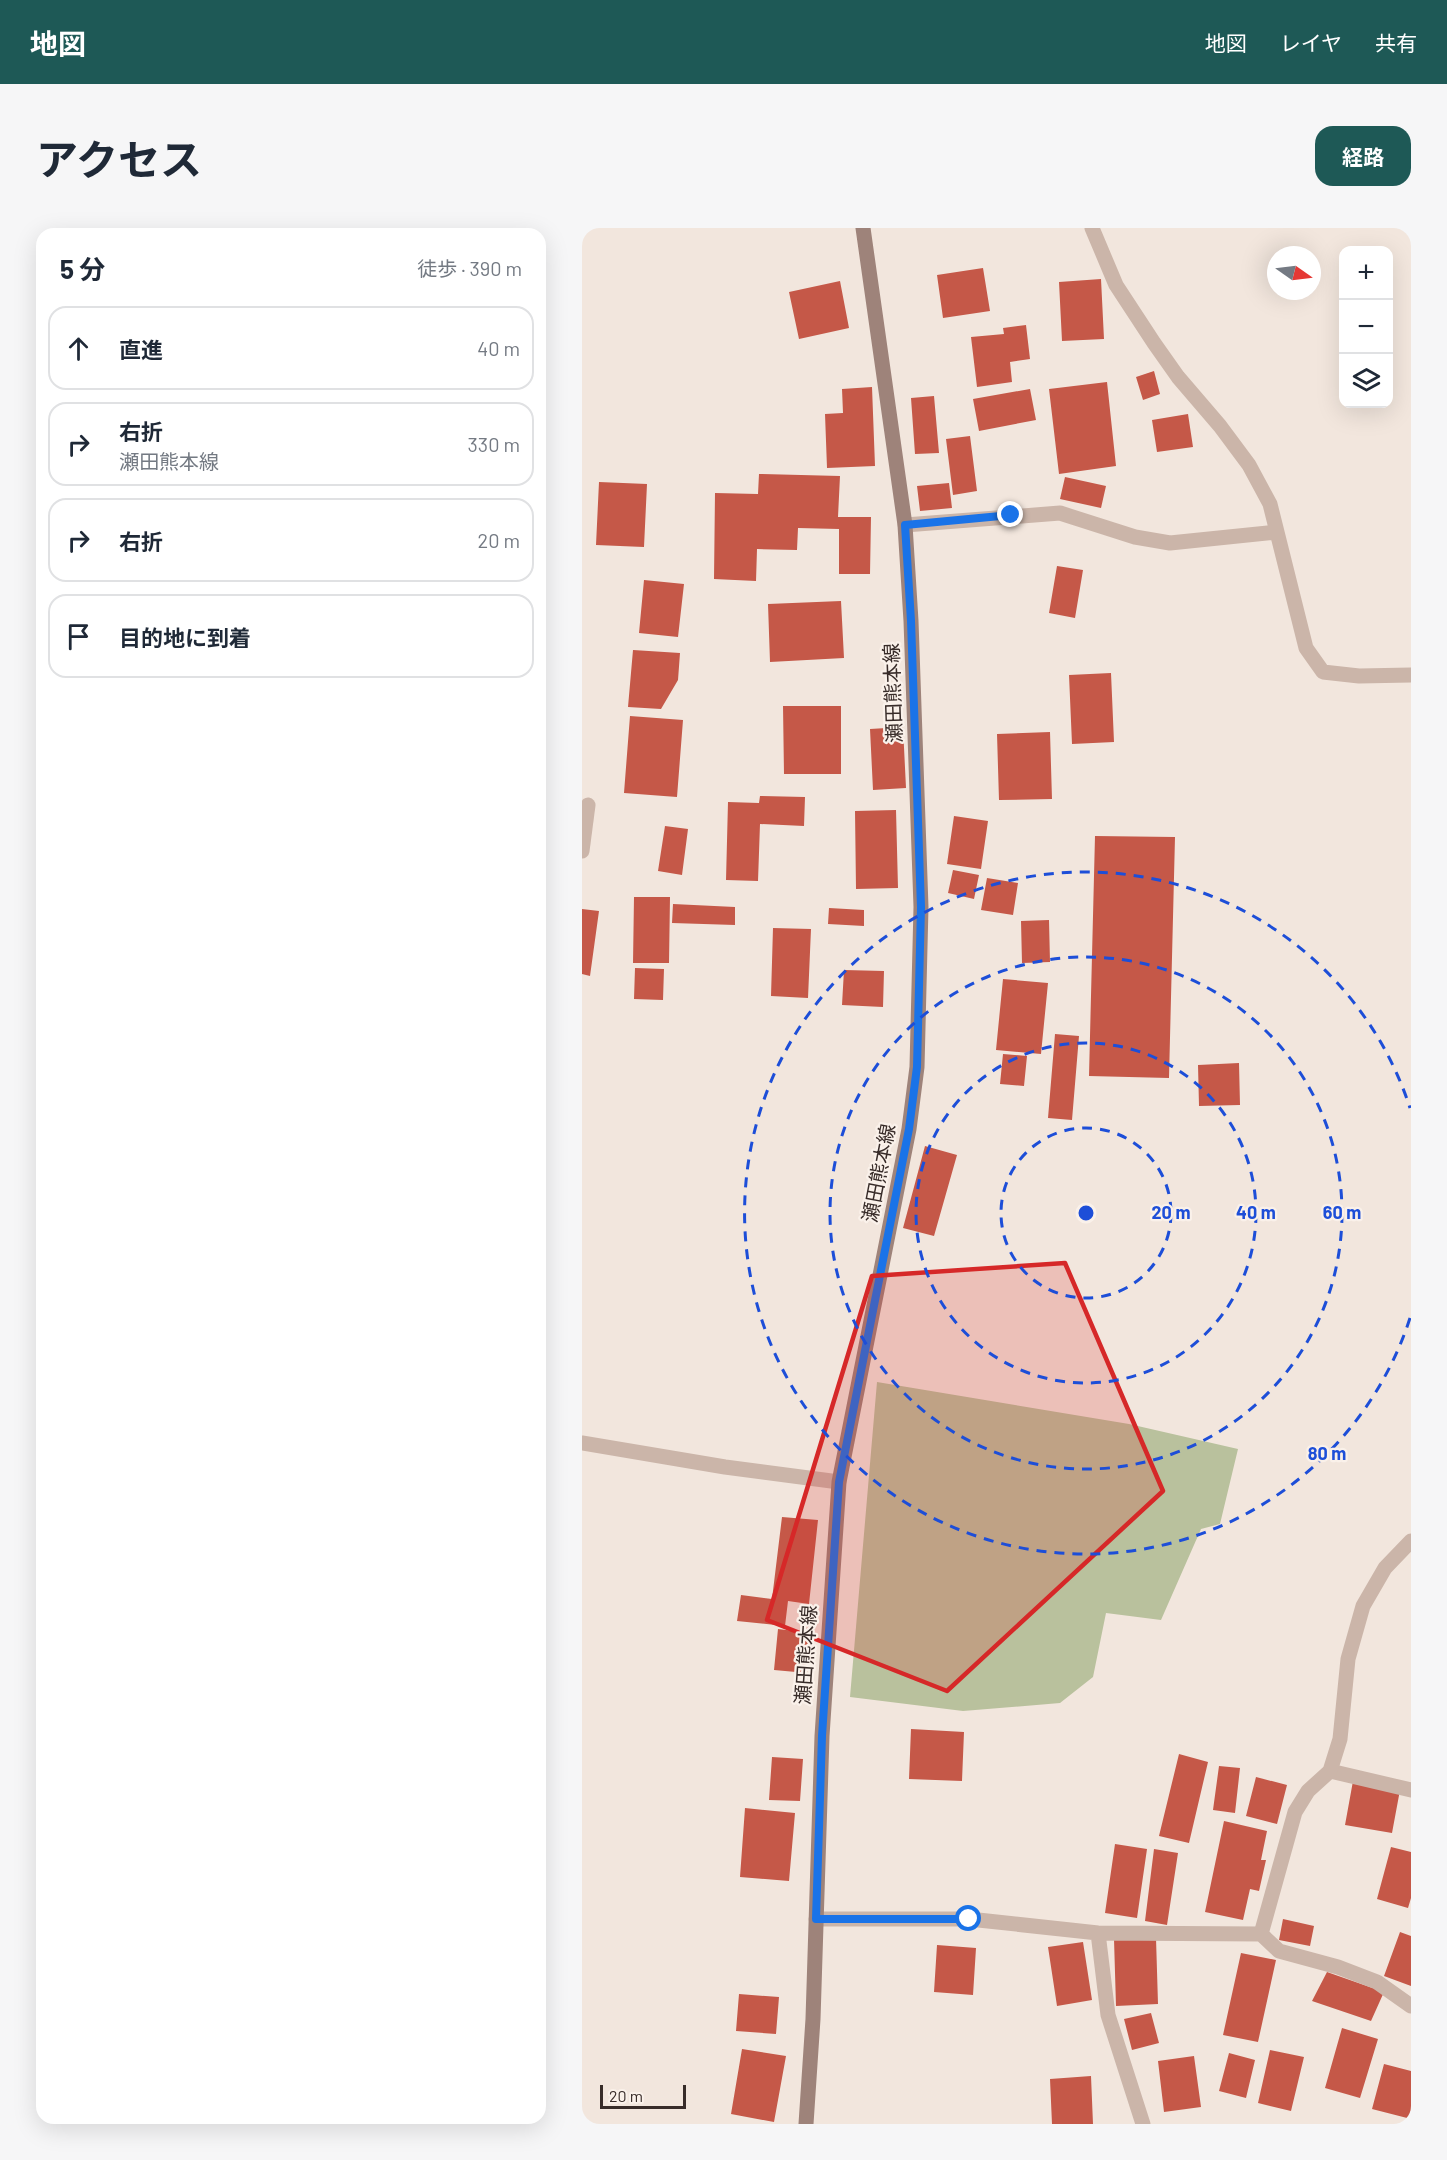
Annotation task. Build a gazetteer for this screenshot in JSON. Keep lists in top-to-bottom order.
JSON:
{
  "streets": {
    "main road": ["瀬田熊本線"]
  },
  "scale_bar": "20 m",
  "north": "right",
  "page": {
    "header": "地図",
    "nav": ["地図", "レイヤ", "共有"],
    "title": "アクセス",
    "buttons": "経路",
    "heading": ["5 分", "徒歩 · 390 m"],
    "map_buttons": ["+", "−"],
    "list": [
      ["直進", "40 m"],
      ["右折", "瀬田熊本線", "330 m"],
      ["右折", "20 m"],
      "目的地に到着"
    ],
    "scale": "20 m"
  },
  "rings": [
    "20 m",
    "40 m",
    "60 m",
    "80 m"
  ]
}
